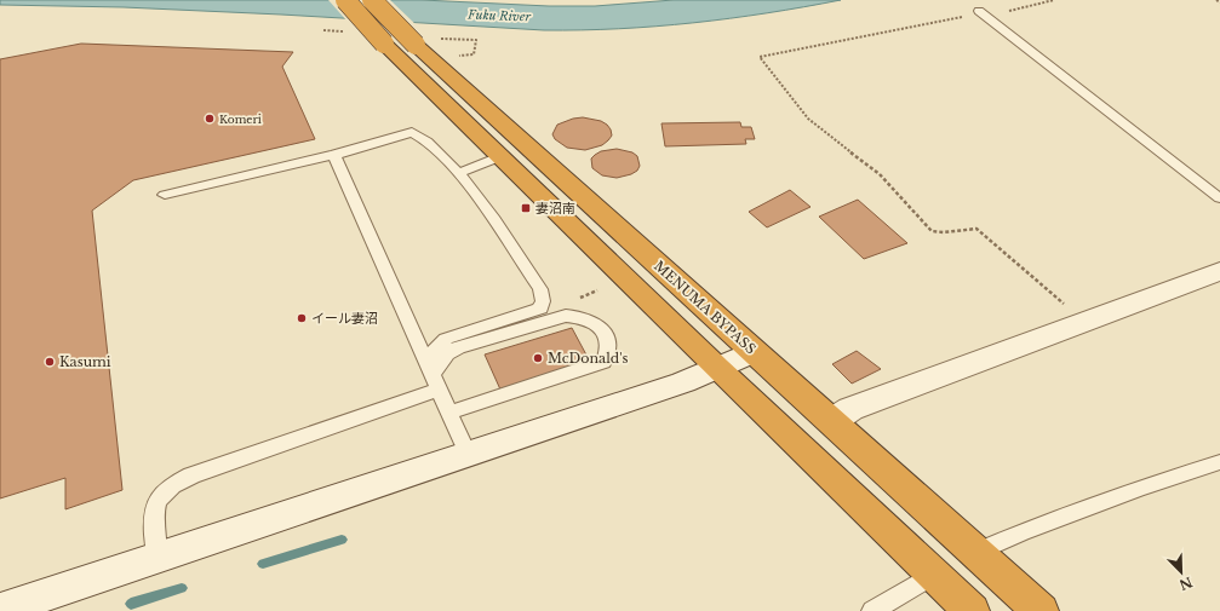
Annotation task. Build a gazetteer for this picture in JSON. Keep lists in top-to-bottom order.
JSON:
{
  "streets": {
    "highway": ["MENUMA BYPASS"]
  },
  "water": ["Fuku River"],
  "places": {
    "other": [
      "Komeri",
      "イール妻沼",
      "McDonald's",
      "Kasumi"
    ],
    "transit": ["妻沼南"]
  },
  "north": "bottom right"
}
